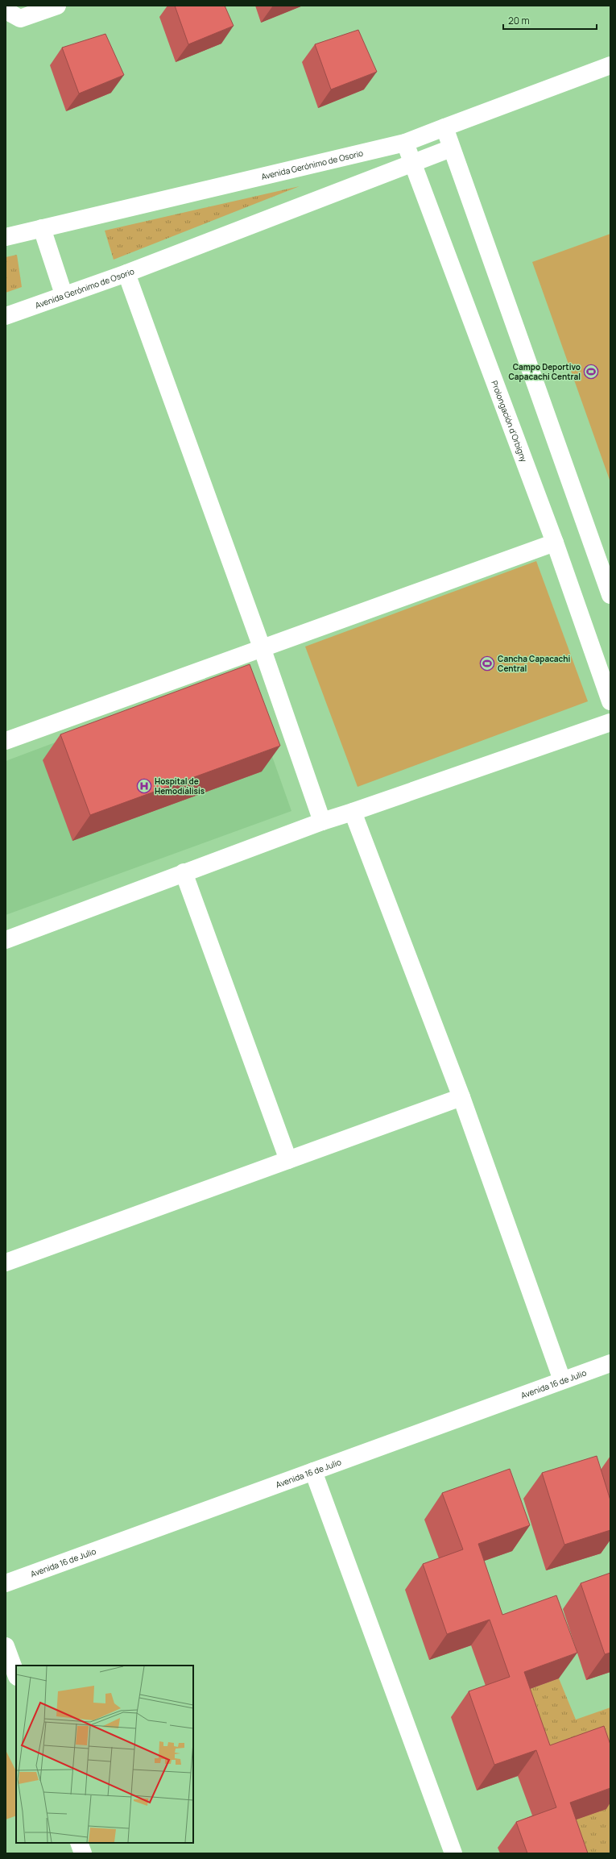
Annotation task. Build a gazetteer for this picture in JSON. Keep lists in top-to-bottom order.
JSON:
{
  "streets": {
    "street": ["Avenida Gerónimo de Osorio", "Prolongación d'Orbigny", "Avenida 16 de Julio"]
  },
  "crossings": [
    ["Avenida Gerónimo de Osorio", "Prolongación d'Orbigny"]
  ],
  "places": {
    "sports": ["Campo Deportivo Capacachi Central", "Cancha Capacachi Central"],
    "hospital": ["Hospital de Hemodiálisis"]
  },
  "scale_bar": "20 m"
}
